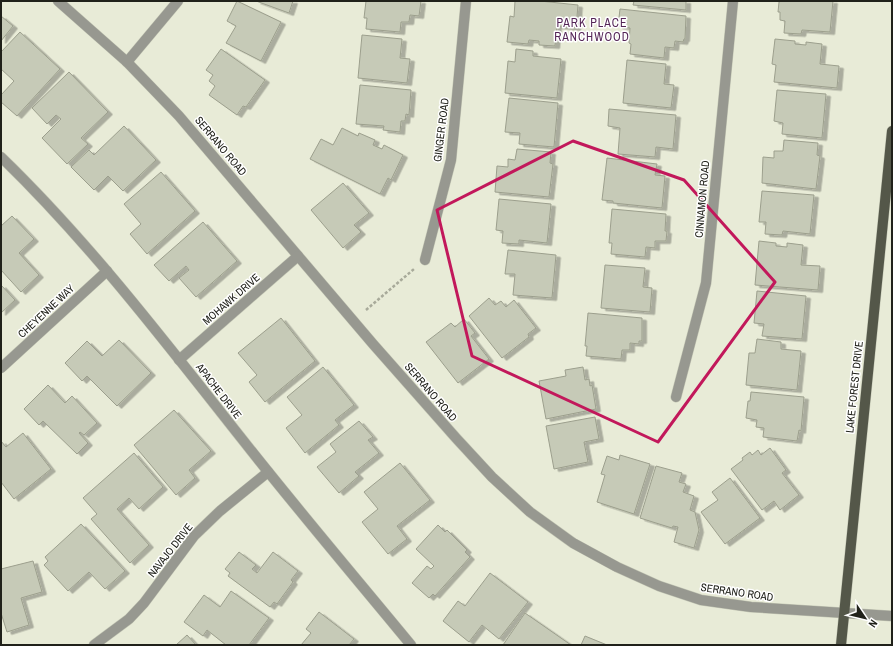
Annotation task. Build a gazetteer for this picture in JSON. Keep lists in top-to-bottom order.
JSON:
{
  "streets": {
    "main road": ["LAKE FOREST DRIVE"],
    "street": [
      "GINGER ROAD",
      "SERRANO ROAD",
      "CINNAMON ROAD",
      "MOHAWK DRIVE",
      "CHEYENNE WAY",
      "APACHE DRIVE",
      "NAVAJO DRIVE"
    ]
  },
  "crossings": [
    ["SERRANO ROAD", "MOHAWK DRIVE"],
    ["SERRANO ROAD", "LAKE FOREST DRIVE"],
    ["MOHAWK DRIVE", "APACHE DRIVE"],
    ["CHEYENNE WAY", "APACHE DRIVE"],
    ["APACHE DRIVE", "NAVAJO DRIVE"]
  ],
  "districts": ["PARK PLACE RANCHWOOD"],
  "north": "bottom right"
}
